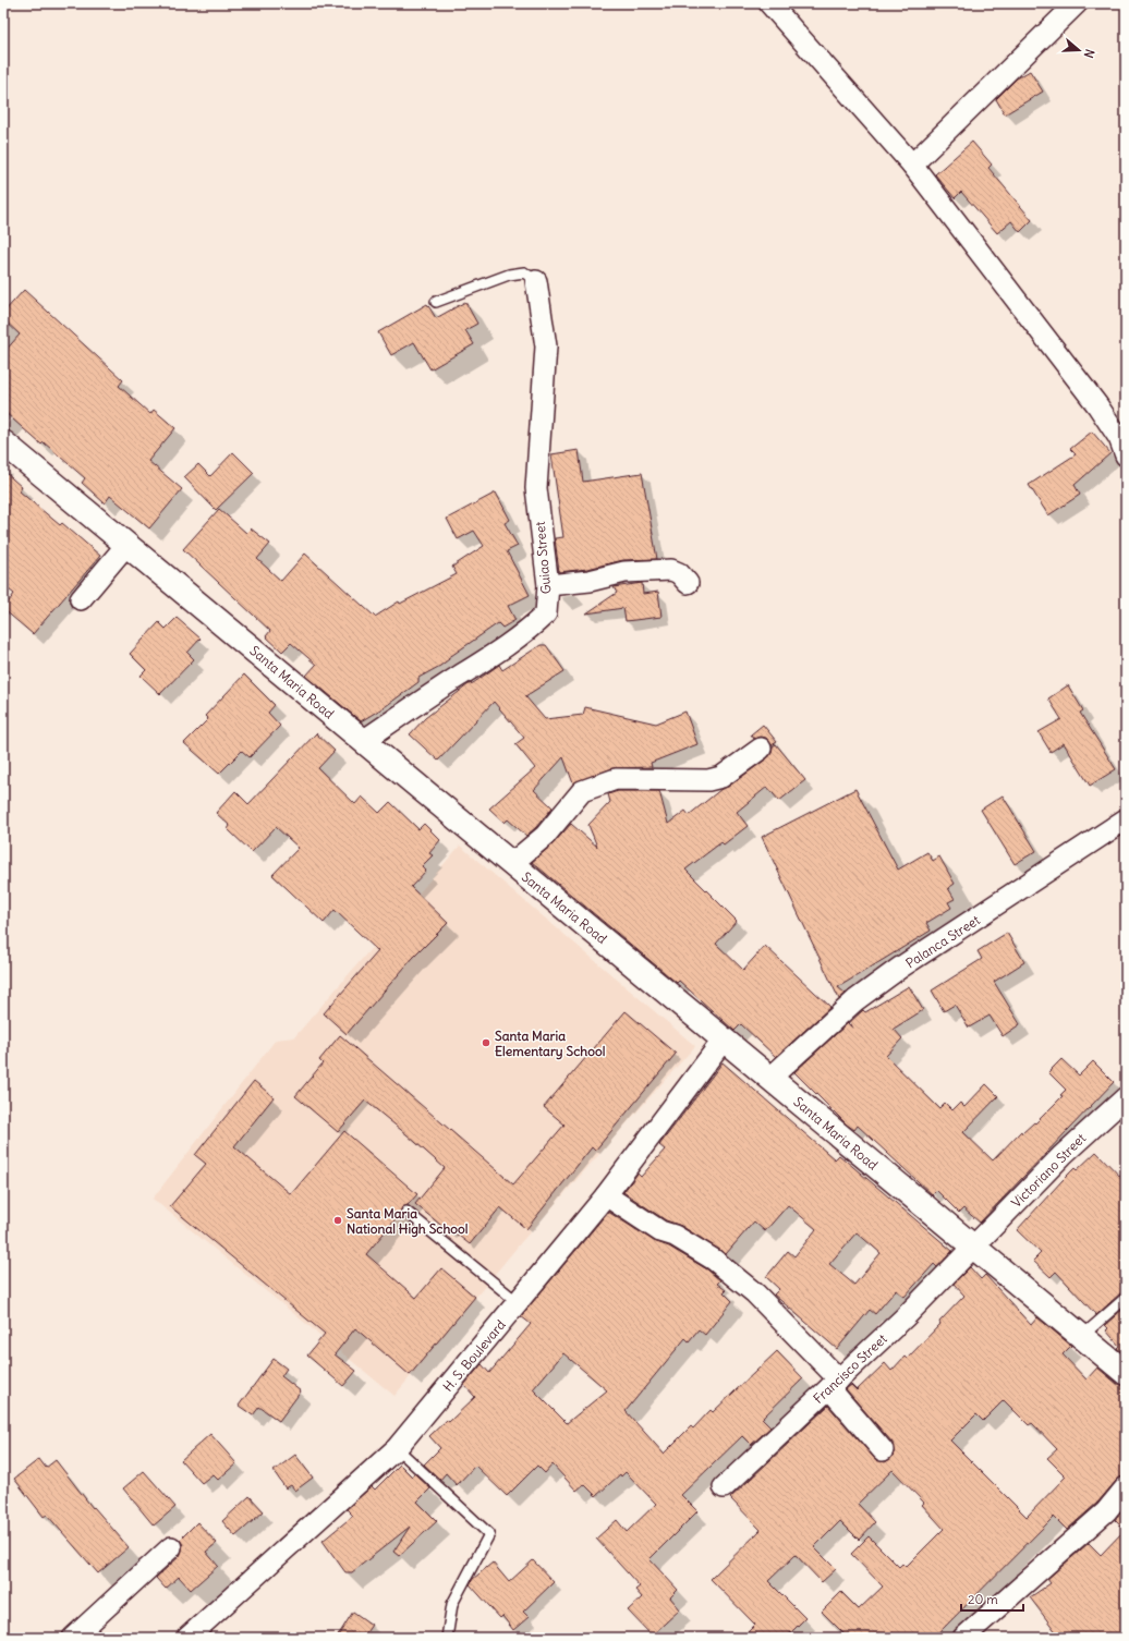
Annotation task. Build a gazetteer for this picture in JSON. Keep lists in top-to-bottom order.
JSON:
{
  "streets": {
    "main road": ["Santa Maria Road"],
    "street": [
      "Guiao Street",
      "Palanca Street",
      "Victoriano Street",
      "H. S. Boulevard",
      "Francisco Street"
    ]
  },
  "crossings": [
    ["Guiao Street", "Santa Maria Road"],
    ["Santa Maria Road", "Palanca Street"],
    ["Santa Maria Road", "Victoriano Street"],
    ["Santa Maria Road", "H. S. Boulevard"],
    ["Santa Maria Road", "Francisco Street"],
    ["Victoriano Street", "Francisco Street"]
  ],
  "places": ["Santa Maria Elementary School", "Santa Maria National High School"],
  "scale_bar": "20 m",
  "north": "right"
}
